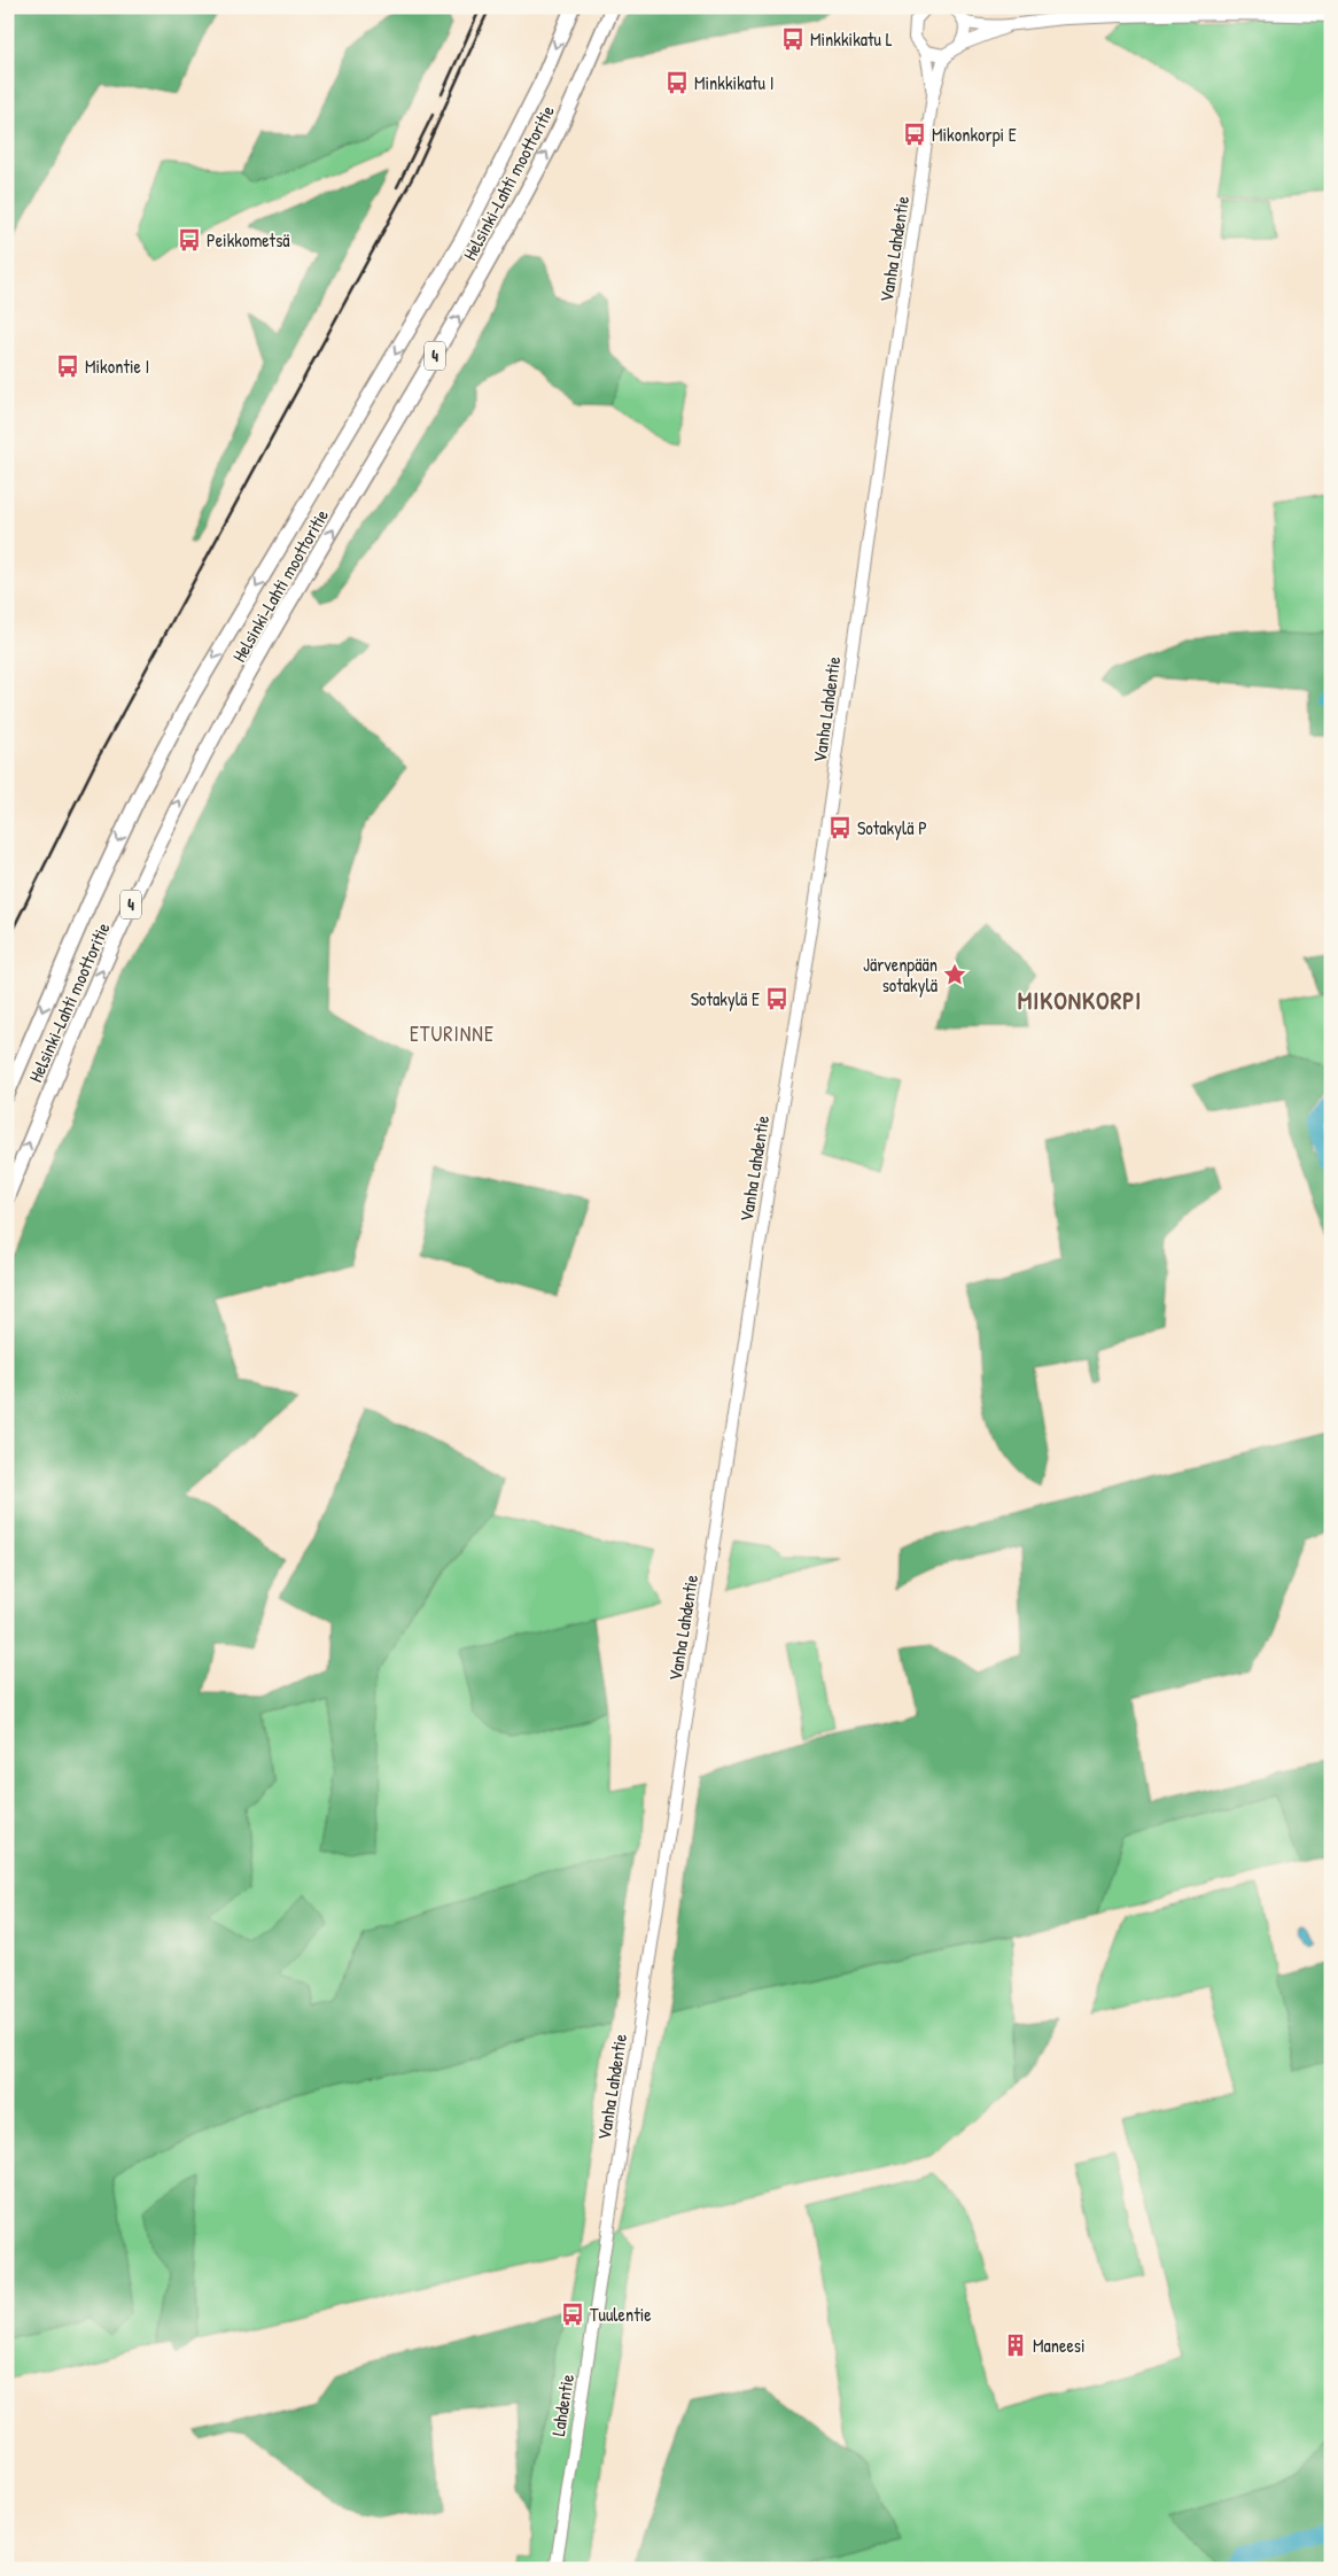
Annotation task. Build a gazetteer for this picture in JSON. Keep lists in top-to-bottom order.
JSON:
{
  "streets": {
    "highway": ["Helsinki-Lahti moottoritie", "4"],
    "main road": ["Vanha Lahdentie", "Lahdentie"]
  },
  "crossings": [
    ["Vanha Lahdentie", "Lahdentie"]
  ],
  "districts": ["MIKONKORPI", "ETURINNE"],
  "places": {
    "bus stop": [
      "Minkkikatu L",
      "Minkkikatu I",
      "Mikonkorpi E",
      "Peikkometsä",
      "Mikontie I",
      "Sotakylä P",
      "Sotakylä E",
      "Tuulentie"
    ],
    "place": ["Järvenpään sotakylä"],
    "building": ["Maneesi"]
  }
}
